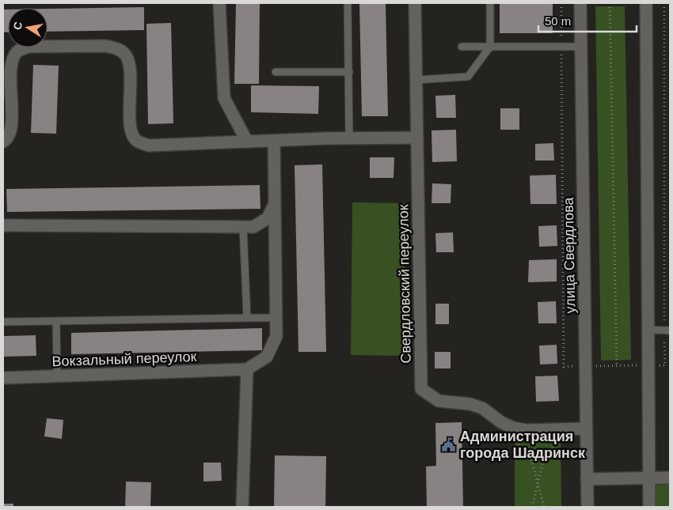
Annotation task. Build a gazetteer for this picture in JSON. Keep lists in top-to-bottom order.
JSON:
{
  "streets": {
    "street": ["улица Свердлова", "Свердловский переулок", "Вокзальный переулок"]
  },
  "crossings": [
    ["улица Свердлова", "Свердловский переулок"]
  ],
  "places": {
    "public building": ["Администрация города Шадринск"]
  },
  "scale_bar": "50 m",
  "north": "left"
}
